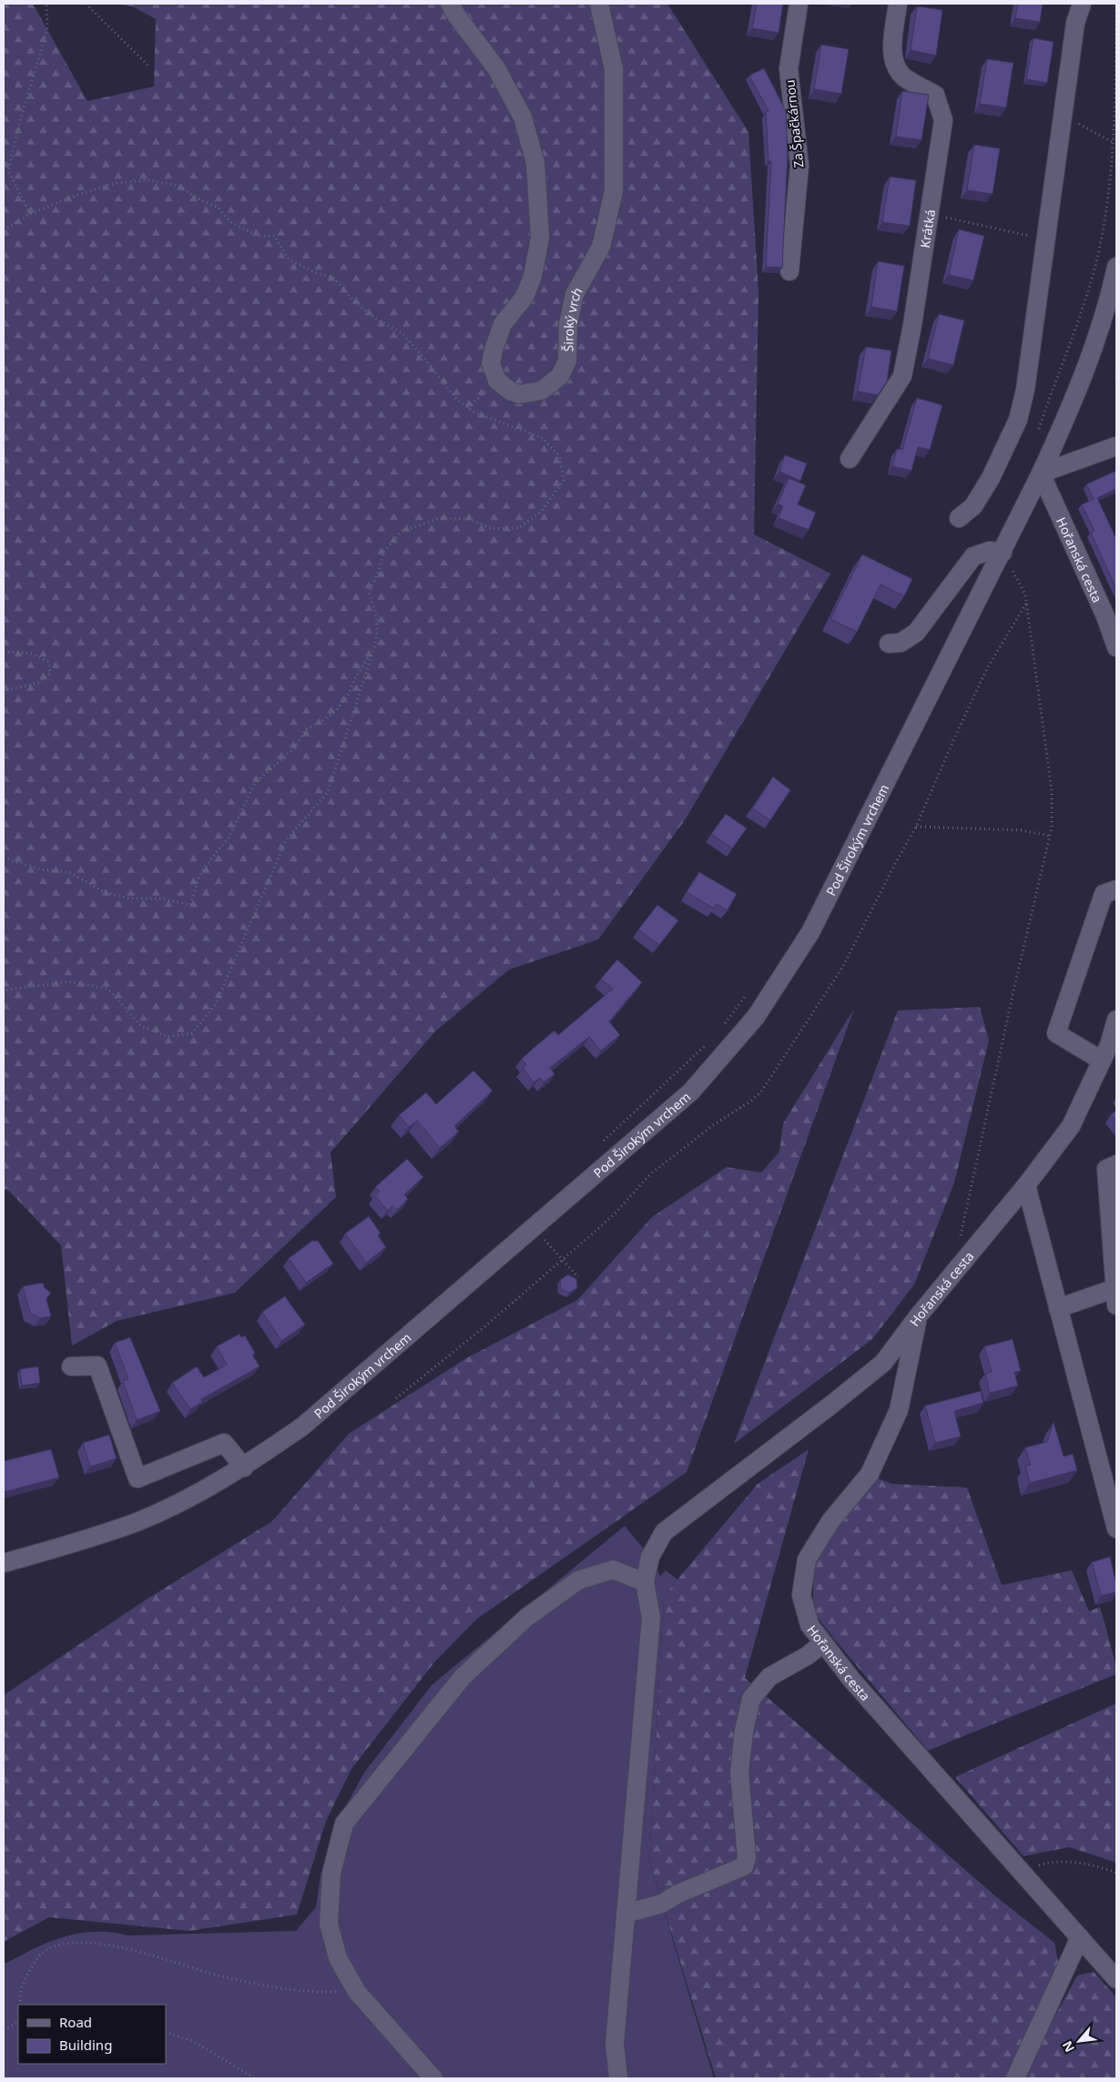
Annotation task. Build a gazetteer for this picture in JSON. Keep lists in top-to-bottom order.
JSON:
{
  "streets": {
    "street": [
      "Za Špačkárnou",
      "Krátká",
      "Široký vrch",
      "Hořanská cesta",
      "Pod Širokým vrchem"
    ]
  },
  "crossings": [
    ["Hořanská cesta", "Pod Širokým vrchem"]
  ],
  "legend": ["Road", "Building"],
  "north": "bottom left"
}
